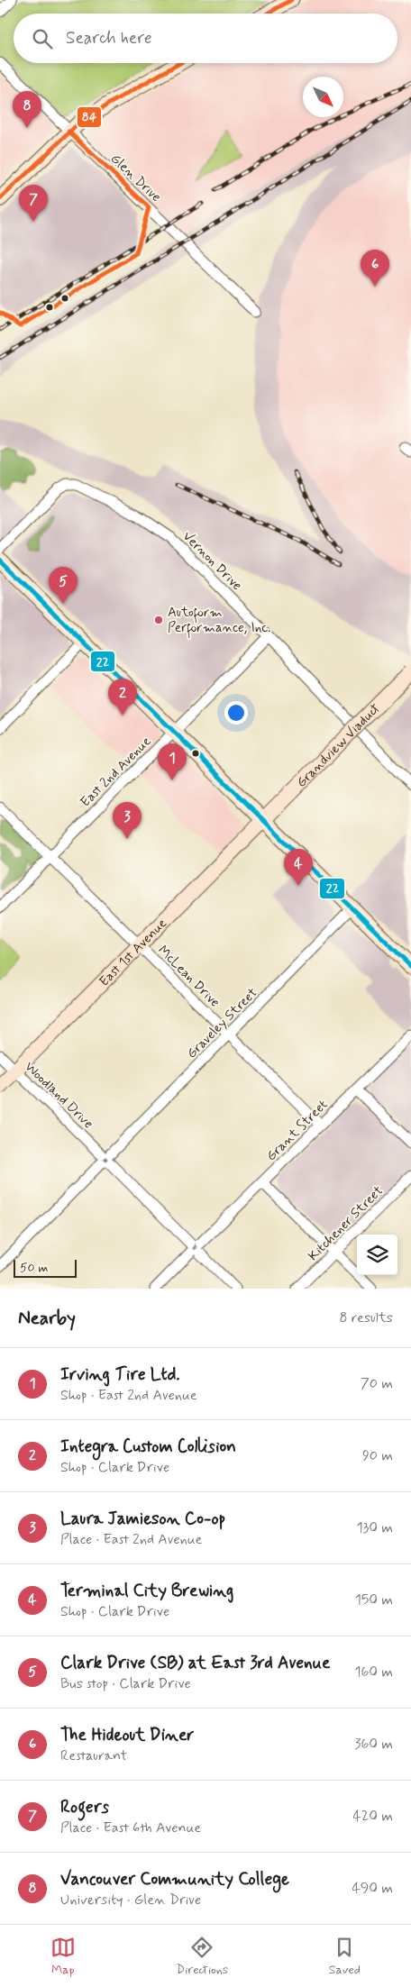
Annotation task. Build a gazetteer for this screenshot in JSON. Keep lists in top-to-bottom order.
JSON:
{
  "streets": {
    "main road": ["Grandview Viaduct", "East 1st Avenue"],
    "street": [
      "Glen Drive",
      "Vernon Drive",
      "East 2nd Avenue",
      "McLean Drive",
      "Graveley Street",
      "Woodland Drive",
      "Grant Street",
      "Kitchener Street"
    ]
  },
  "crossings": [
    ["Vernon Drive", "East 2nd Avenue"],
    ["Grandview Viaduct", "East 1st Avenue"],
    ["East 2nd Avenue", "McLean Drive"],
    ["East 1st Avenue", "McLean Drive"],
    ["East 1st Avenue", "Woodland Drive"],
    ["McLean Drive", "Graveley Street"],
    ["McLean Drive", "Grant Street"],
    ["Graveley Street", "Woodland Drive"],
    ["Woodland Drive", "Grant Street"]
  ],
  "places": ["Autoform Performance, Inc."],
  "lines": ["transit line 84", "transit line 22"],
  "scale_bar": "50 m",
  "north": "bottom right",
  "page": {
    "search": "Search here",
    "pins": [
      "8",
      "7",
      "6",
      "5",
      "2",
      "1",
      "3",
      "4"
    ],
    "scale": "50 m",
    "heading": ["Nearby", "8 results"],
    "list": [
      {
        "mark": "1",
        "name": "Irving Tire Ltd.",
        "note": "Shop · East 2nd Avenue",
        "value": "70 m"
      },
      {
        "mark": "2",
        "name": "Integra Custom Collision",
        "note": "Shop · Clark Drive",
        "value": "90 m"
      },
      {
        "mark": "3",
        "name": "Laura Jamieson Co-op",
        "note": "Place · East 2nd Avenue",
        "value": "130 m"
      },
      {
        "mark": "4",
        "name": "Terminal City Brewing",
        "note": "Shop · Clark Drive",
        "value": "150 m"
      },
      {
        "mark": "5",
        "name": "Clark Drive (SB) at East 3rd Avenue",
        "note": "Bus stop · Clark Drive",
        "value": "160 m"
      },
      {
        "mark": "6",
        "name": "The Hideout Diner",
        "note": "Restaurant",
        "value": "360 m"
      },
      {
        "mark": "7",
        "name": "Rogers",
        "note": "Place · East 6th Avenue",
        "value": "420 m"
      },
      {
        "mark": "8",
        "name": "Vancouver Community College",
        "note": "University · Glen Drive",
        "value": "490 m"
      }
    ],
    "nav": ["Map", "Directions", "Saved"]
  }
}
